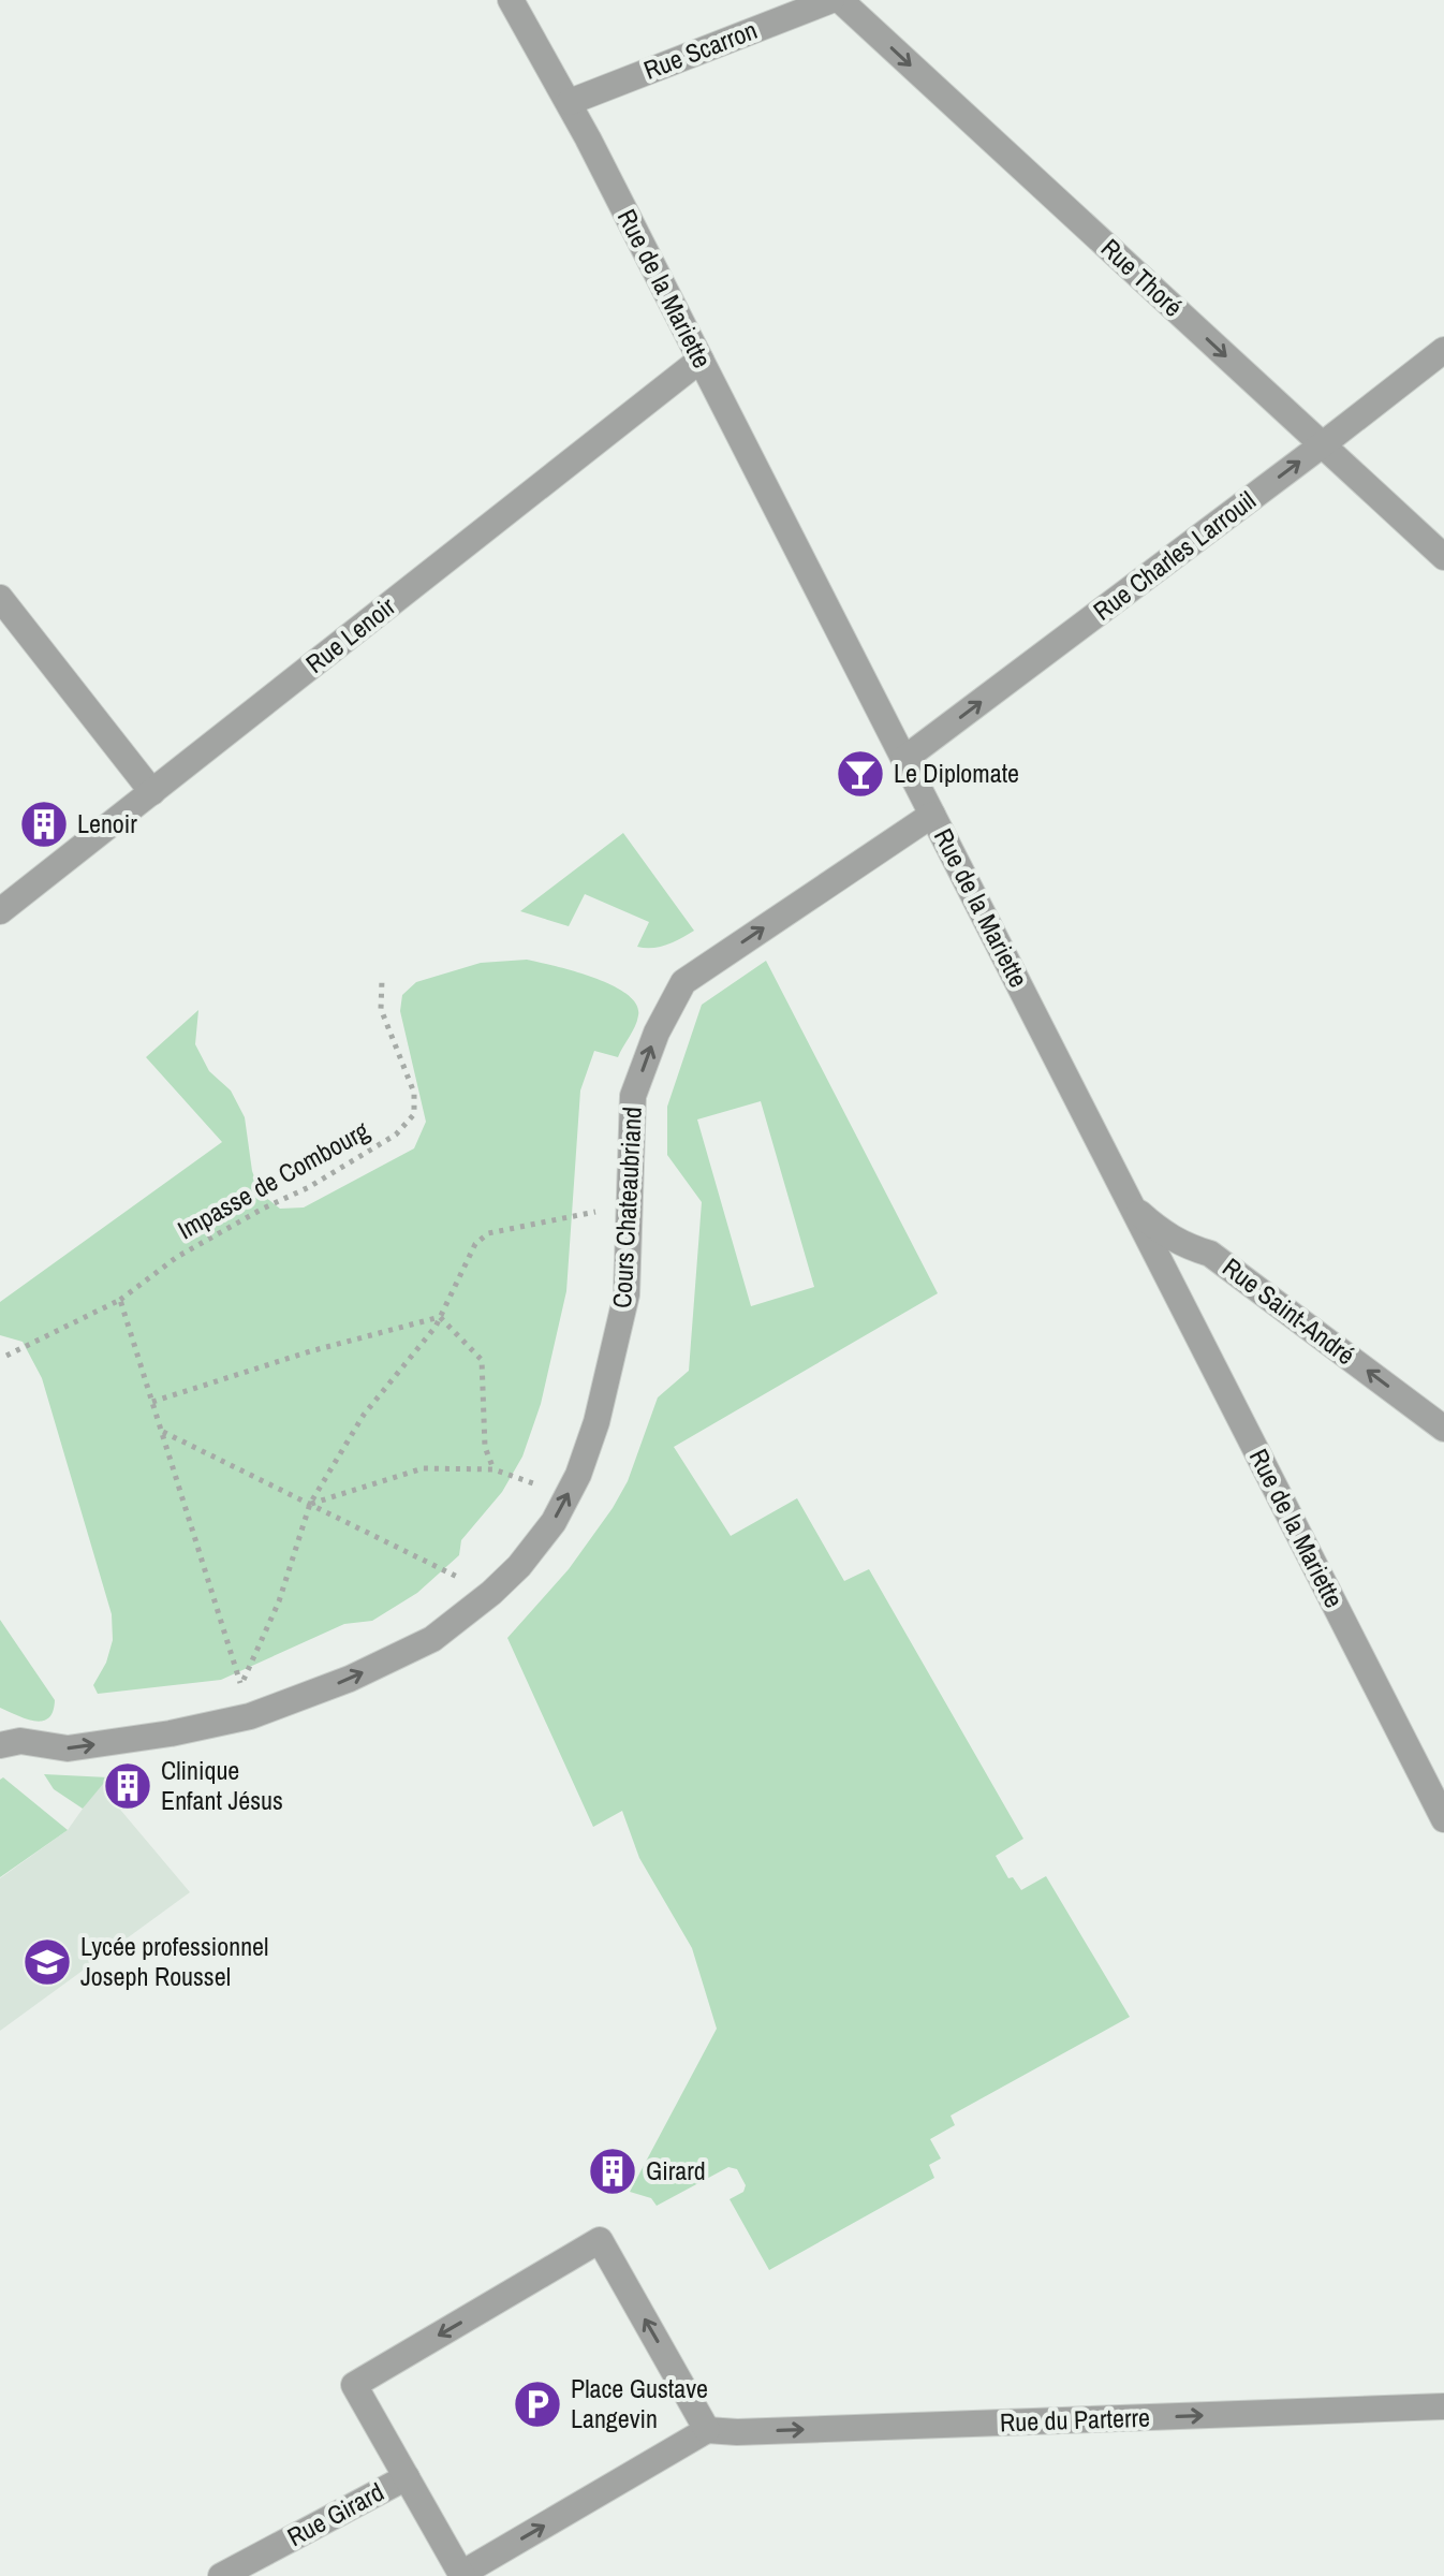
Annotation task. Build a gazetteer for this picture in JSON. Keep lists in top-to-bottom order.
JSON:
{
  "streets": {
    "street": [
      "Rue Scarron",
      "Rue Thoré",
      "Rue de la Mariette",
      "Rue Charles Larrouil",
      "Rue Lenoir",
      "Cours Chateaubriand",
      "Rue Saint-André",
      "Rue du Parterre",
      "Rue Girard"
    ],
    "path": ["Impasse de Combourg"]
  },
  "crossings": [
    ["Rue Scarron", "Rue de la Mariette"],
    ["Rue Thoré", "Rue Charles Larrouil"],
    ["Rue de la Mariette", "Rue Charles Larrouil"],
    ["Rue de la Mariette", "Rue Lenoir"],
    ["Rue de la Mariette", "Cours Chateaubriand"],
    ["Rue de la Mariette", "Rue Saint-André"]
  ],
  "one_way": [
    "Rue Thoré",
    "Rue Charles Larrouil",
    "Cours Chateaubriand",
    "Rue Saint-André",
    "Rue du Parterre"
  ],
  "places": {
    "bar": ["Le Diplomate"],
    "building": ["Lenoir", "Clinique Enfant Jésus", "Girard"],
    "school or university": ["Lycée professionnel Joseph Roussel"],
    "parking": ["Place Gustave Langevin"]
  }
}
